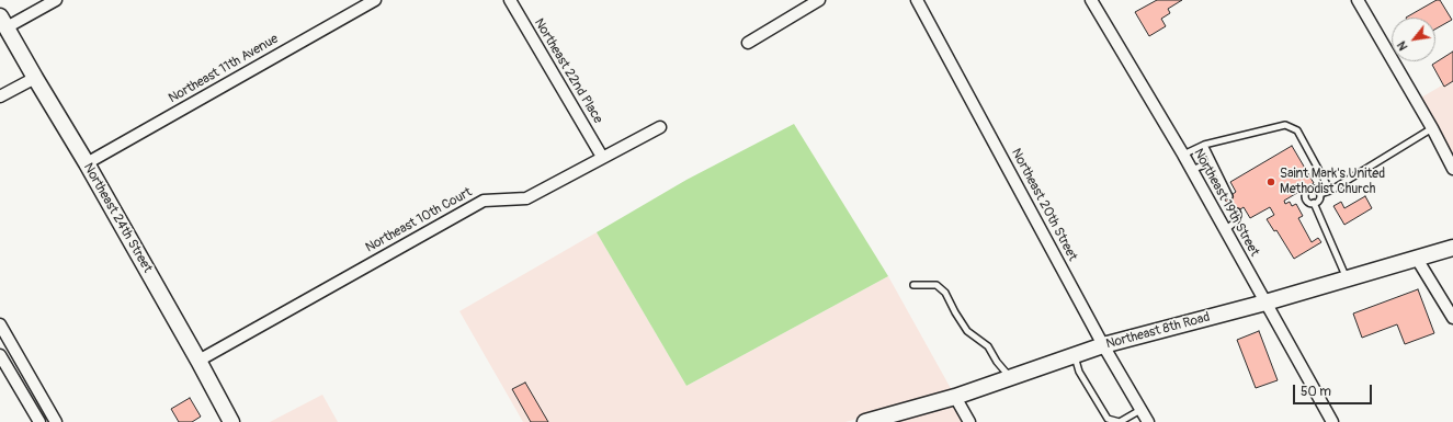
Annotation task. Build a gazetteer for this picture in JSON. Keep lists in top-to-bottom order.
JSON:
{
  "streets": {
    "main road": ["Northeast 24th Street", "Northeast 8th Road"],
    "street": [
      "Northeast 11th Avenue",
      "Northeast 22nd Place",
      "Northeast 19th Street",
      "Northeast 20th Street",
      "Northeast 10th Court"
    ]
  },
  "crossings": [
    ["Northeast 11th Avenue", "Northeast 24th Street"],
    ["Northeast 22nd Place", "Northeast 10th Court"],
    ["Northeast 19th Street", "Northeast 8th Road"],
    ["Northeast 20th Street", "Northeast 8th Road"],
    ["Northeast 24th Street", "Northeast 10th Court"]
  ],
  "places": ["Saint Mark's United Methodist Church"],
  "scale_bar": "50 m",
  "north": "bottom left"
}
